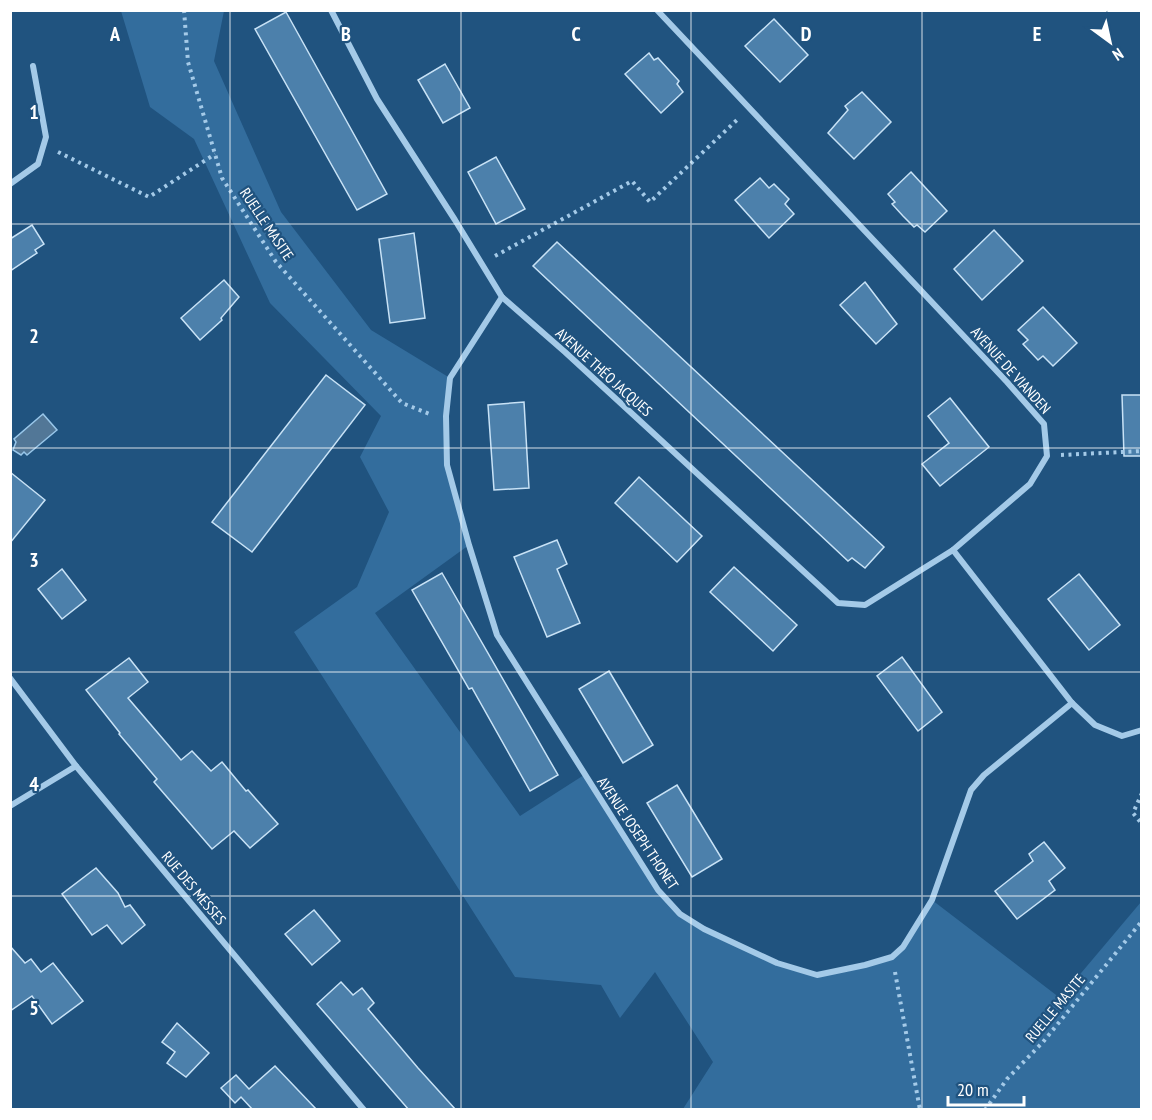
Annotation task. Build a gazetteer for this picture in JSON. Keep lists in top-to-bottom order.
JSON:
{
  "streets": {
    "street": [
      "AVENUE DE VIANDEN",
      "AVENUE THÉO JACQUES",
      "AVENUE JOSEPH THONET",
      "RUE DES MESSES"
    ],
    "path": ["RUELLE MASITE"]
  },
  "crossings": [
    ["RUELLE MASITE", "AVENUE JOSEPH THONET"],
    ["AVENUE THÉO JACQUES", "AVENUE JOSEPH THONET"]
  ],
  "scale_bar": "20 m",
  "north": "bottom right",
  "grid": {
    "columns": [
      "A",
      "B",
      "C",
      "D",
      "E"
    ],
    "rows": [
      "1",
      "2",
      "3",
      "4",
      "5"
    ]
  }
}
